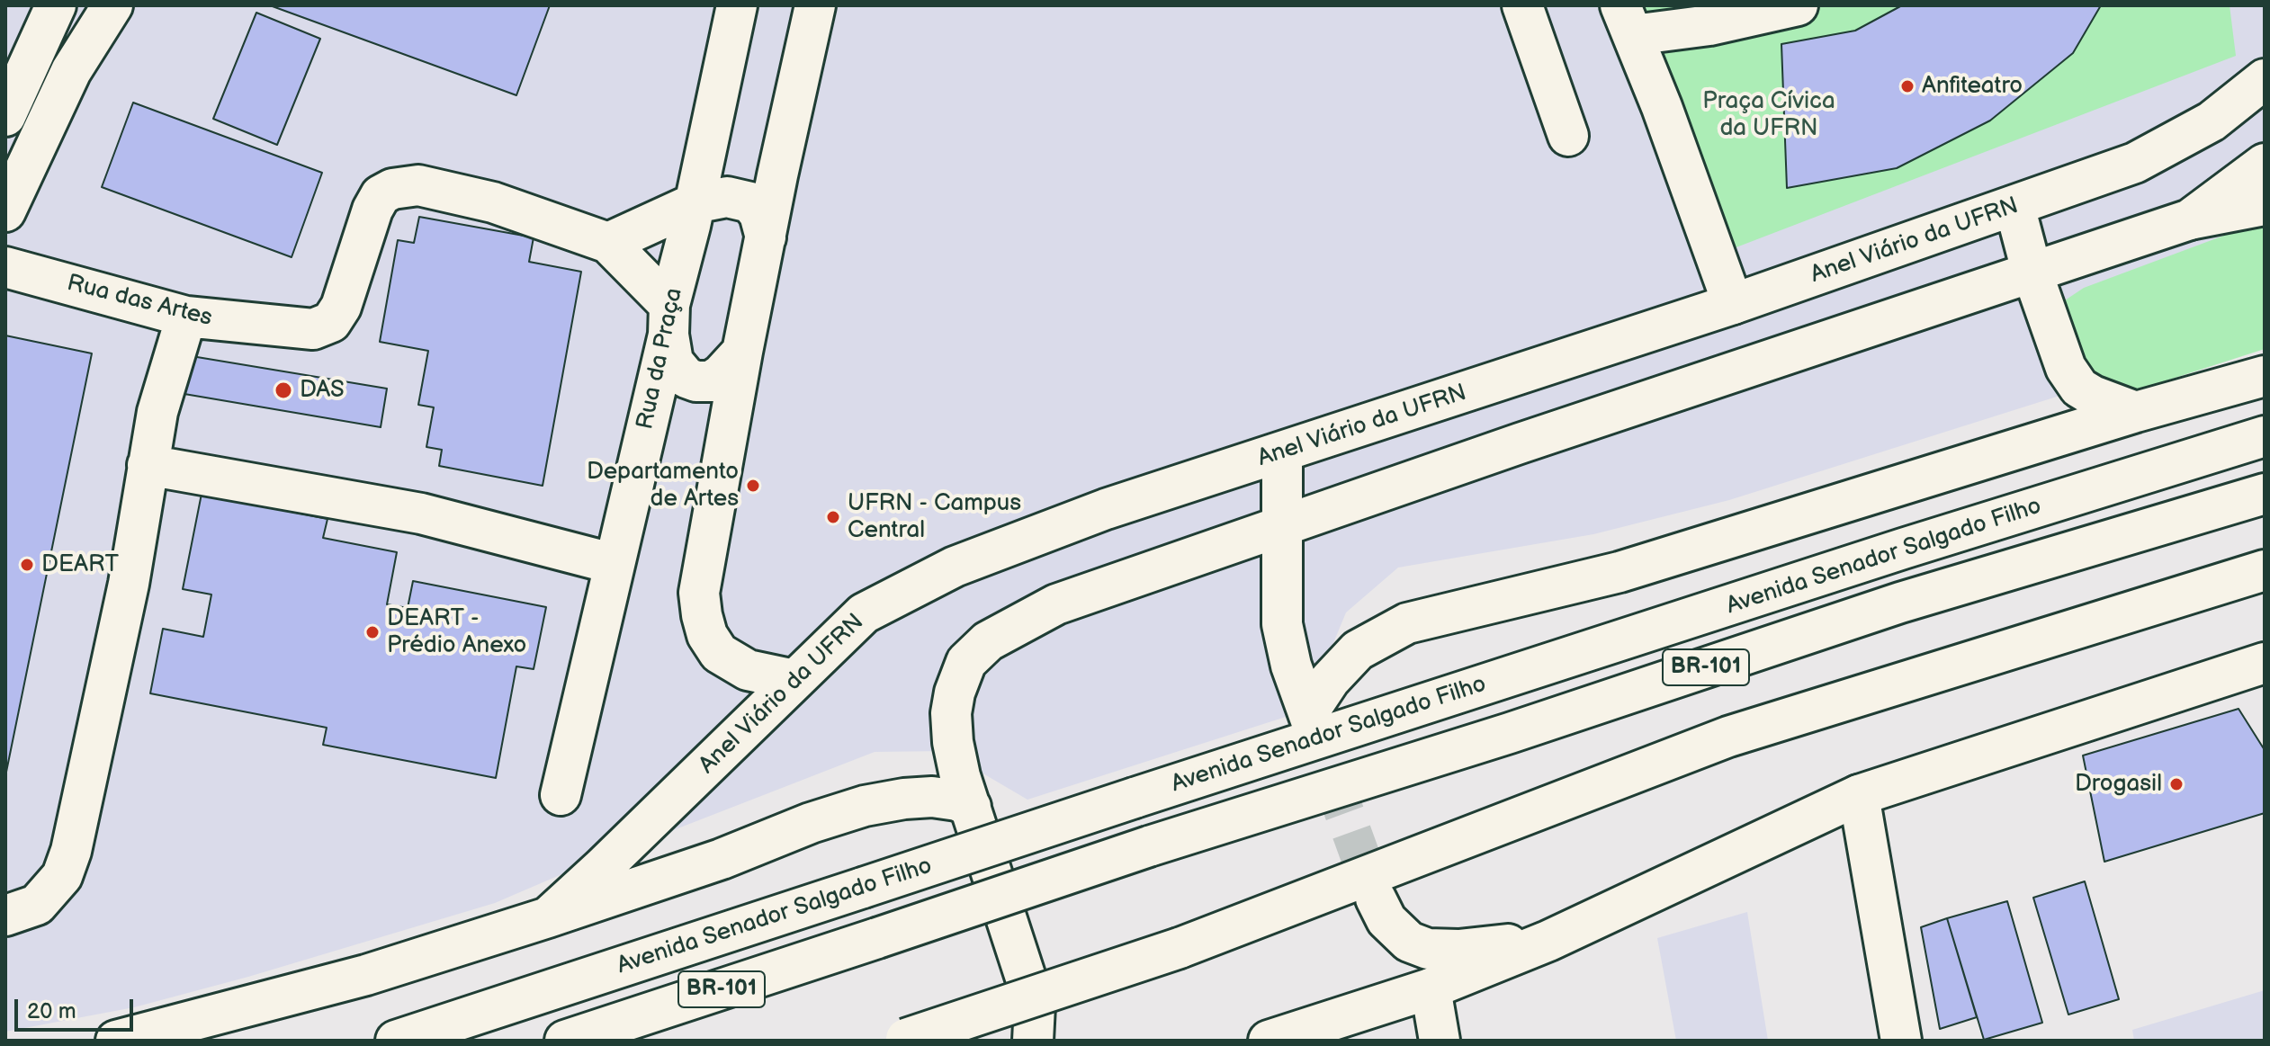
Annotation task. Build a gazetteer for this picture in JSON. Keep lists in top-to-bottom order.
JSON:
{
  "streets": {
    "main road": [
      "Anel Viário da UFRN",
      "Rua das Artes",
      "Rua da Praça",
      "Avenida Senador Salgado Filho",
      "BR-101"
    ]
  },
  "crossings": [
    ["Rua das Artes", "Rua da Praça"]
  ],
  "parks": ["Praça Cívica da UFRN"],
  "places": [
    "Anfiteatro",
    "DAS",
    "Departamento de Artes",
    "UFRN - Campus Central",
    "DEART",
    "DEART - Prédio Anexo",
    "Drogasil"
  ],
  "scale_bar": "20 m"
}
